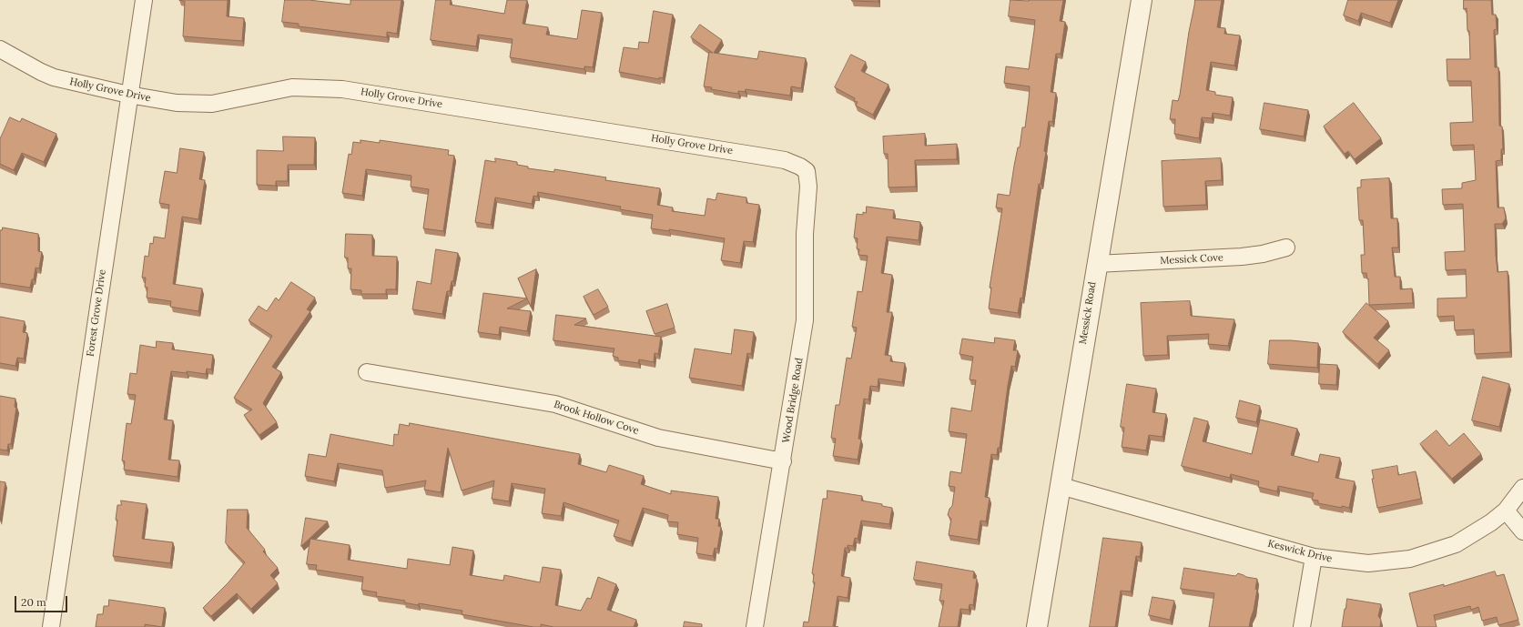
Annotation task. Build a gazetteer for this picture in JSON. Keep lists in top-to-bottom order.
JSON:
{
  "streets": {
    "street": [
      "Holly Grove Drive",
      "Messick Cove",
      "Forest Grove Drive",
      "Messick Road",
      "Wood Bridge Road",
      "Brook Hollow Cove",
      "Keswick Drive"
    ]
  },
  "crossings": [
    ["Holly Grove Drive", "Forest Grove Drive"],
    ["Holly Grove Drive", "Wood Bridge Road"],
    ["Messick Cove", "Messick Road"],
    ["Messick Road", "Keswick Drive"],
    ["Wood Bridge Road", "Brook Hollow Cove"]
  ],
  "scale_bar": "20 m"
}
